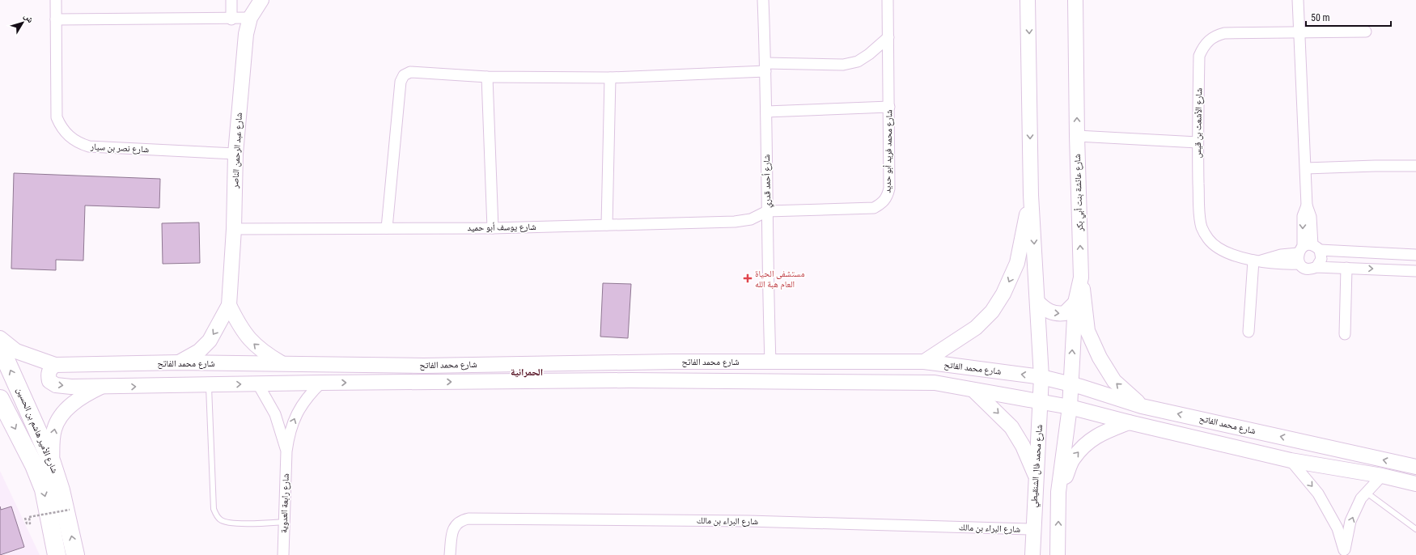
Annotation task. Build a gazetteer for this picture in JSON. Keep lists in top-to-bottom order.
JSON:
{
  "streets": {
    "highway": ["شارع الأمير هاشم بن الحسين"],
    "main road": [
      "شارع عبد الرحمن الناصر",
      "شارع عائشة بنت أبي بكر",
      "شارع محمد الفاتح",
      "شارع محمد فال الشنقيطي"
    ],
    "street": [
      "شارع الأشعث بن قيس",
      "شارع نصر بن سيار",
      "شارع محمد فريد أبو حديد",
      "شارع أحمد قدري",
      "شارع يوسف أبو حميد",
      "شارع رابعة العدوية",
      "شارع البراء بن مالك"
    ]
  },
  "crossings": [
    ["شارع نصر بن سيار", "شارع عبد الرحمن الناصر"],
    ["شارع عبد الرحمن الناصر", "شارع يوسف أبو حميد"],
    ["شارع عبد الرحمن الناصر", "شارع محمد الفاتح"],
    ["شارع محمد فريد أبو حديد", "شارع أحمد قدري"],
    ["شارع محمد فريد أبو حديد", "شارع يوسف أبو حميد"],
    ["شارع أحمد قدري", "شارع يوسف أبو حميد"],
    ["شارع أحمد قدري", "شارع محمد الفاتح"],
    ["شارع عائشة بنت أبي بكر", "شارع محمد الفاتح"],
    ["شارع محمد الفاتح", "شارع الأمير هاشم بن الحسين"],
    ["شارع محمد الفاتح", "شارع محمد فال الشنقيطي"],
    ["شارع محمد الفاتح", "شارع رابعة العدوية"],
    ["شارع محمد فال الشنقيطي", "شارع البراء بن مالك"]
  ],
  "districts": ["الحمرانية"],
  "places": {
    "health": ["مستشفى الحياة العام هبة الله"]
  },
  "scale_bar": "50 m",
  "north": "top right"
}
